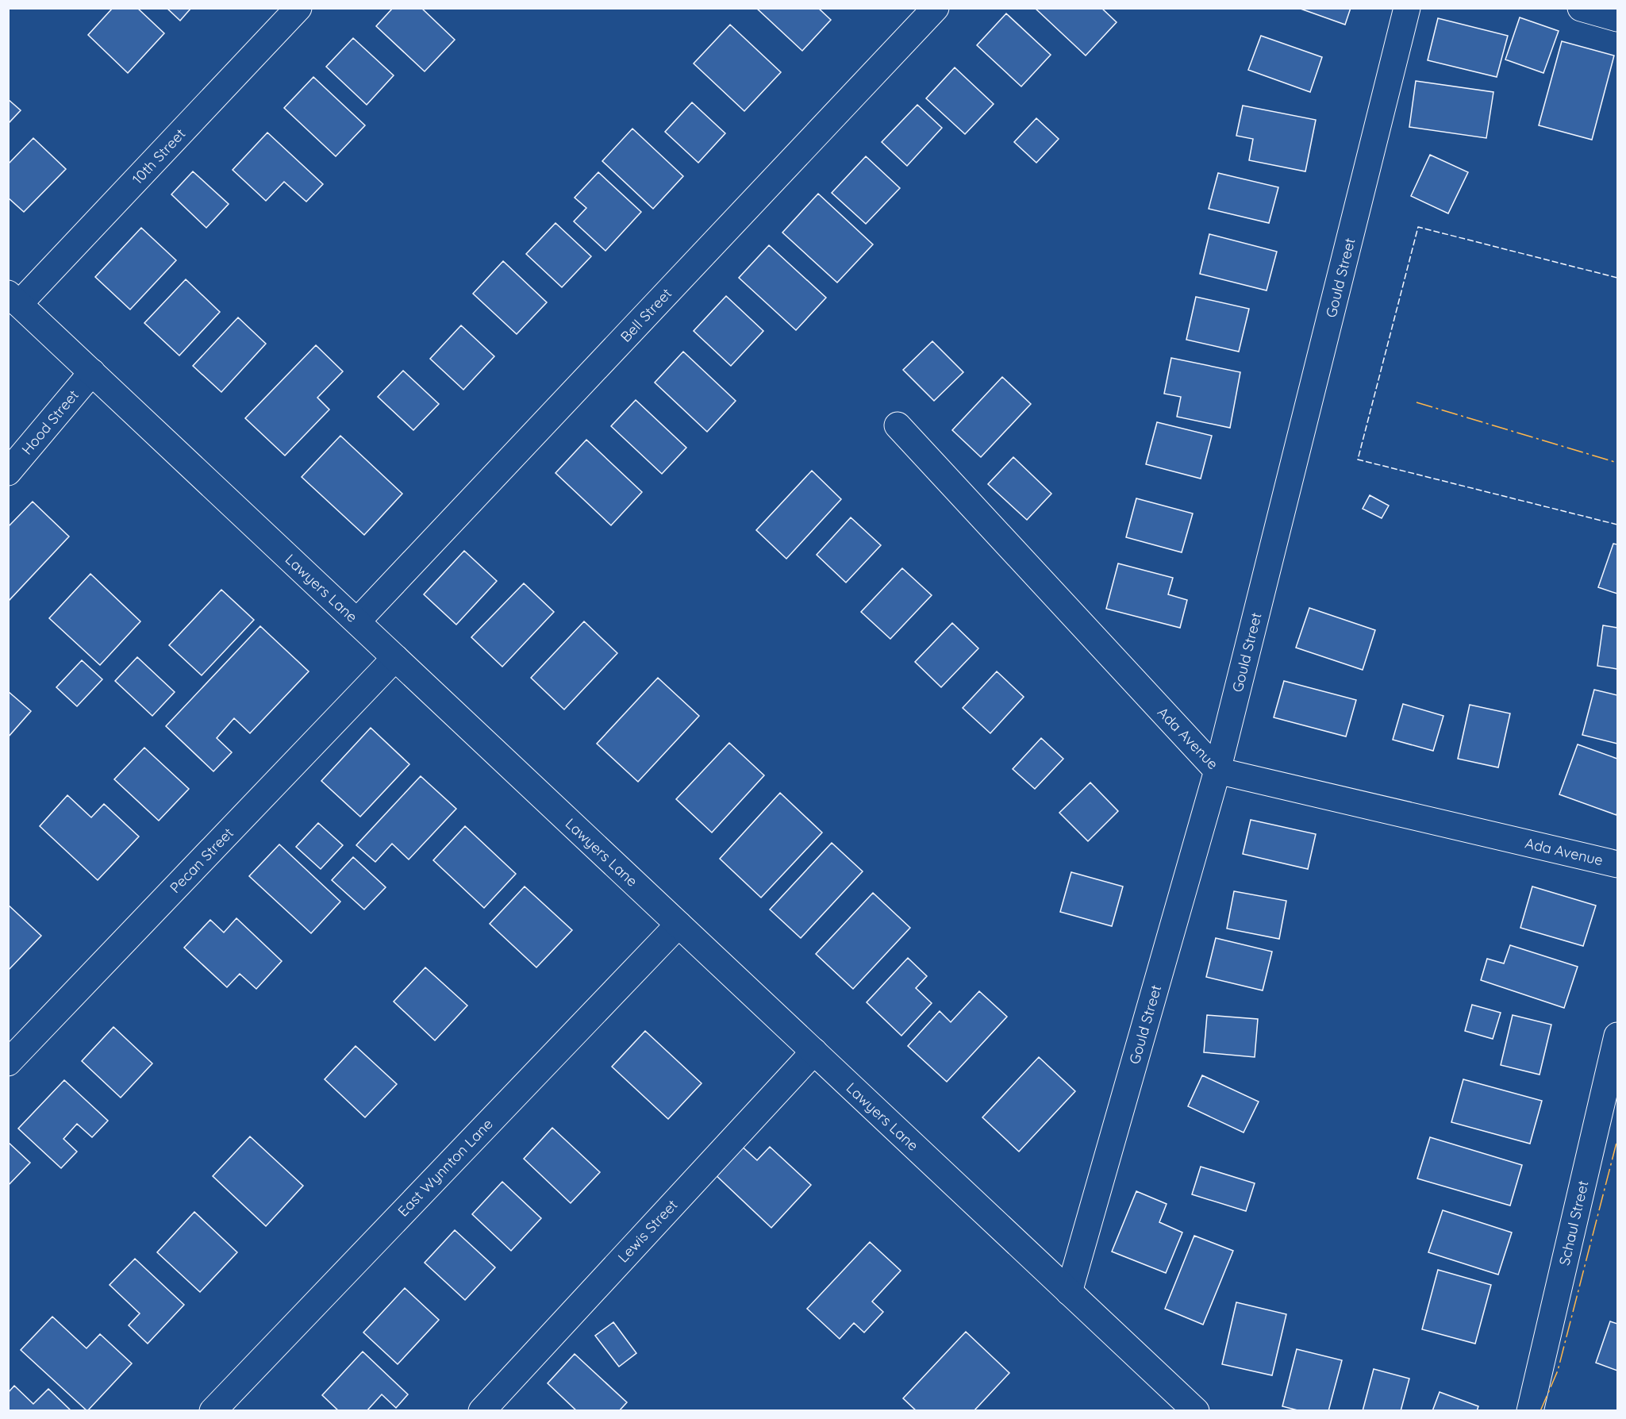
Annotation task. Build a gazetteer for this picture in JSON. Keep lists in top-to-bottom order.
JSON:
{
  "streets": {
    "street": [
      "10th Street",
      "Gould Street",
      "Bell Street",
      "Hood Street",
      "Lawyers Lane",
      "Ada Avenue",
      "Pecan Street",
      "East Wynnton Lane",
      "Schaul Street",
      "Lewis Street"
    ]
  },
  "crossings": [
    ["10th Street", "Lawyers Lane"],
    ["Gould Street", "Lawyers Lane"],
    ["Gould Street", "Ada Avenue"],
    ["Bell Street", "Lawyers Lane"],
    ["Hood Street", "Lawyers Lane"],
    ["Lawyers Lane", "Pecan Street"],
    ["Lawyers Lane", "East Wynnton Lane"],
    ["Lawyers Lane", "Lewis Street"]
  ]
}
